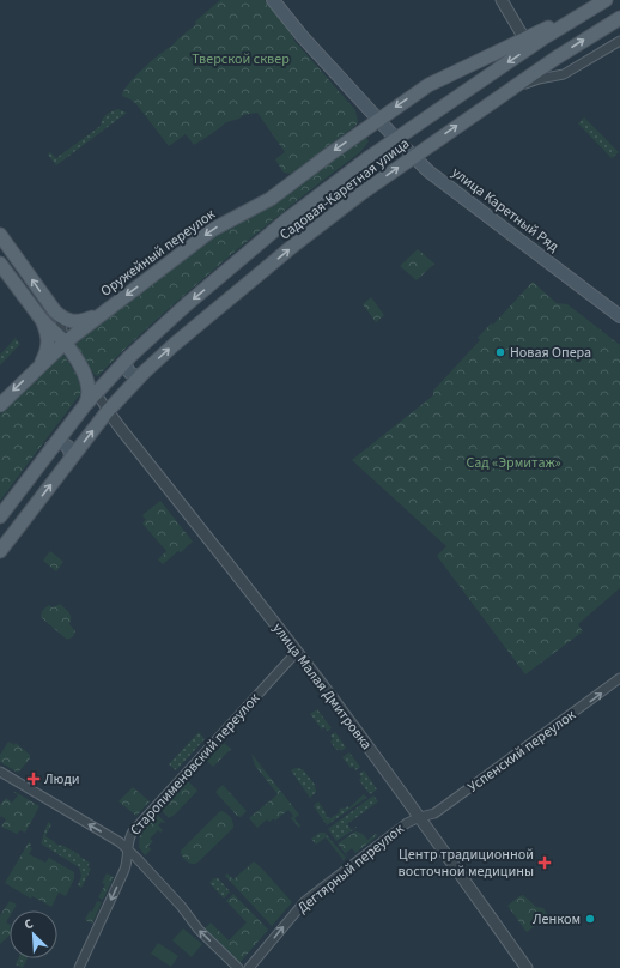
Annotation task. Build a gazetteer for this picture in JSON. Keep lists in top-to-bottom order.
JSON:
{
  "streets": {
    "main road": ["Садовая-Каретная улица", "улица Каретный Ряд", "Оружейный переулок"],
    "street": [
      "улица Малая Дмитровка",
      "Успенский переулок",
      "Старопименовский переулок",
      "Дегтярный переулок"
    ]
  },
  "crossings": [
    ["Садовая-Каретная улица", "улица Каретный Ряд"],
    ["Садовая-Каретная улица", "Оружейный переулок"],
    ["Садовая-Каретная улица", "улица Малая Дмитровка"],
    ["улица Каретный Ряд", "Оружейный переулок"],
    ["улица Малая Дмитровка", "Успенский переулок"],
    ["улица Малая Дмитровка", "Старопименовский переулок"],
    ["улица Малая Дмитровка", "Дегтярный переулок"],
    ["Успенский переулок", "Дегтярный переулок"]
  ],
  "one_way": ["Оружейный переулок", "Успенский переулок", "Дегтярный переулок"],
  "parks": ["Тверской сквер", "Сад «Эрмитаж»"],
  "places": {
    "other": ["Новая Опера", "Ленком"],
    "health": ["Люди", "Центр традиционной восточной медицины"]
  },
  "north": "top left"
}
